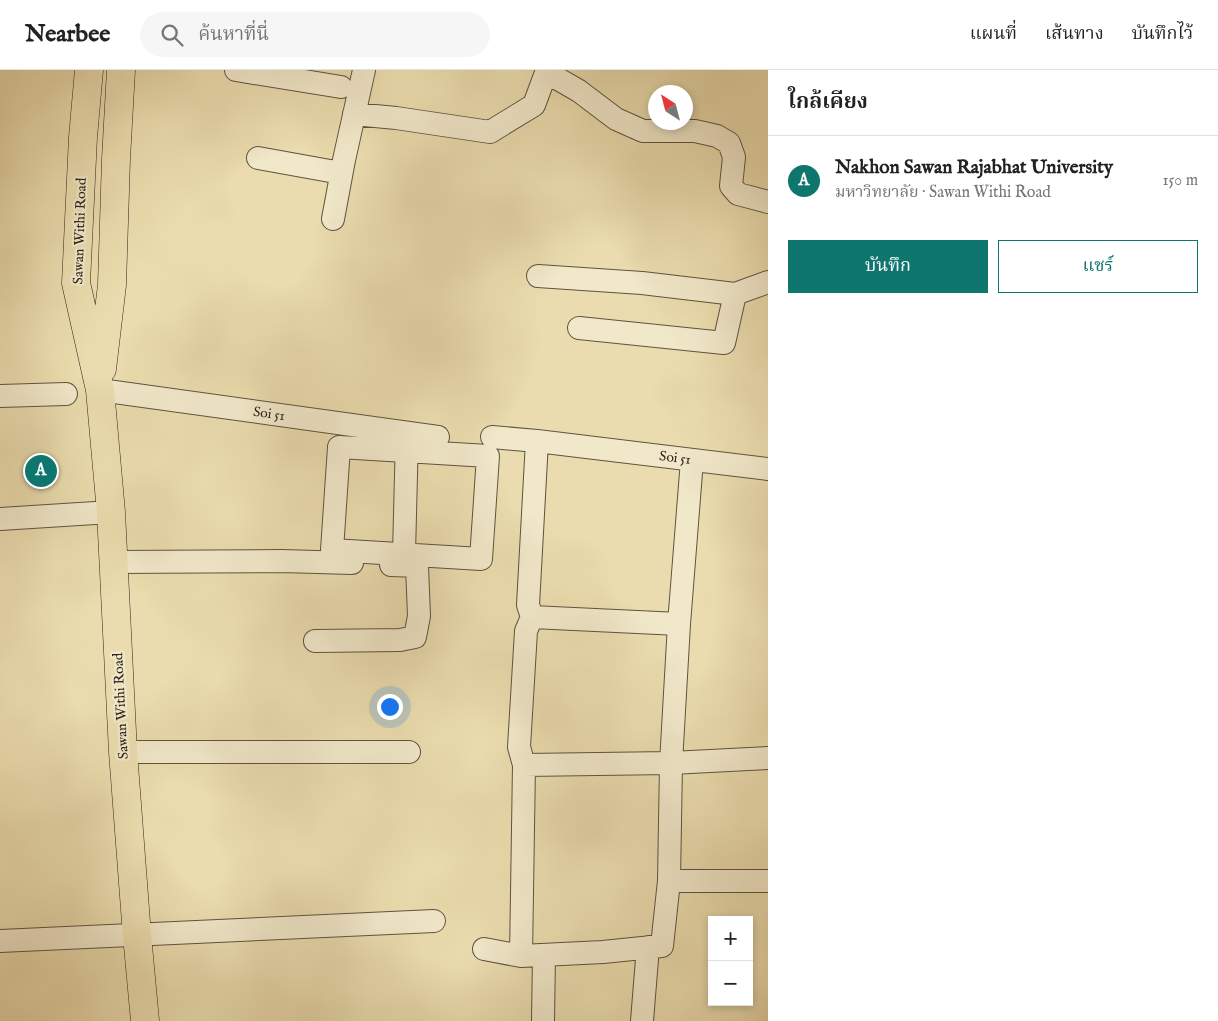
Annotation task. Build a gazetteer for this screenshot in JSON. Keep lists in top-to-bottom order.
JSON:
{
  "streets": {
    "main road": ["Sawan Withi Road"],
    "street": ["Soi 51"]
  },
  "crossings": [
    ["Sawan Withi Road", "Soi 51"]
  ],
  "north": "top left",
  "page": {
    "header": "Nearbee",
    "search": "ค้นหาที่นี่",
    "nav": ["แผนที่", "เส้นทาง", "บันทึกไว้"],
    "heading": "ใกล้เคียง",
    "list": [
      {
        "mark": "A",
        "name": "Nakhon Sawan Rajabhat University",
        "note": "มหาวิทยาลัย · Sawan Withi Road",
        "value": "150 m"
      }
    ],
    "buttons": ["บันทึก", "แชร์"],
    "pins": "A",
    "map_buttons": ["+", "−"]
  }
}
